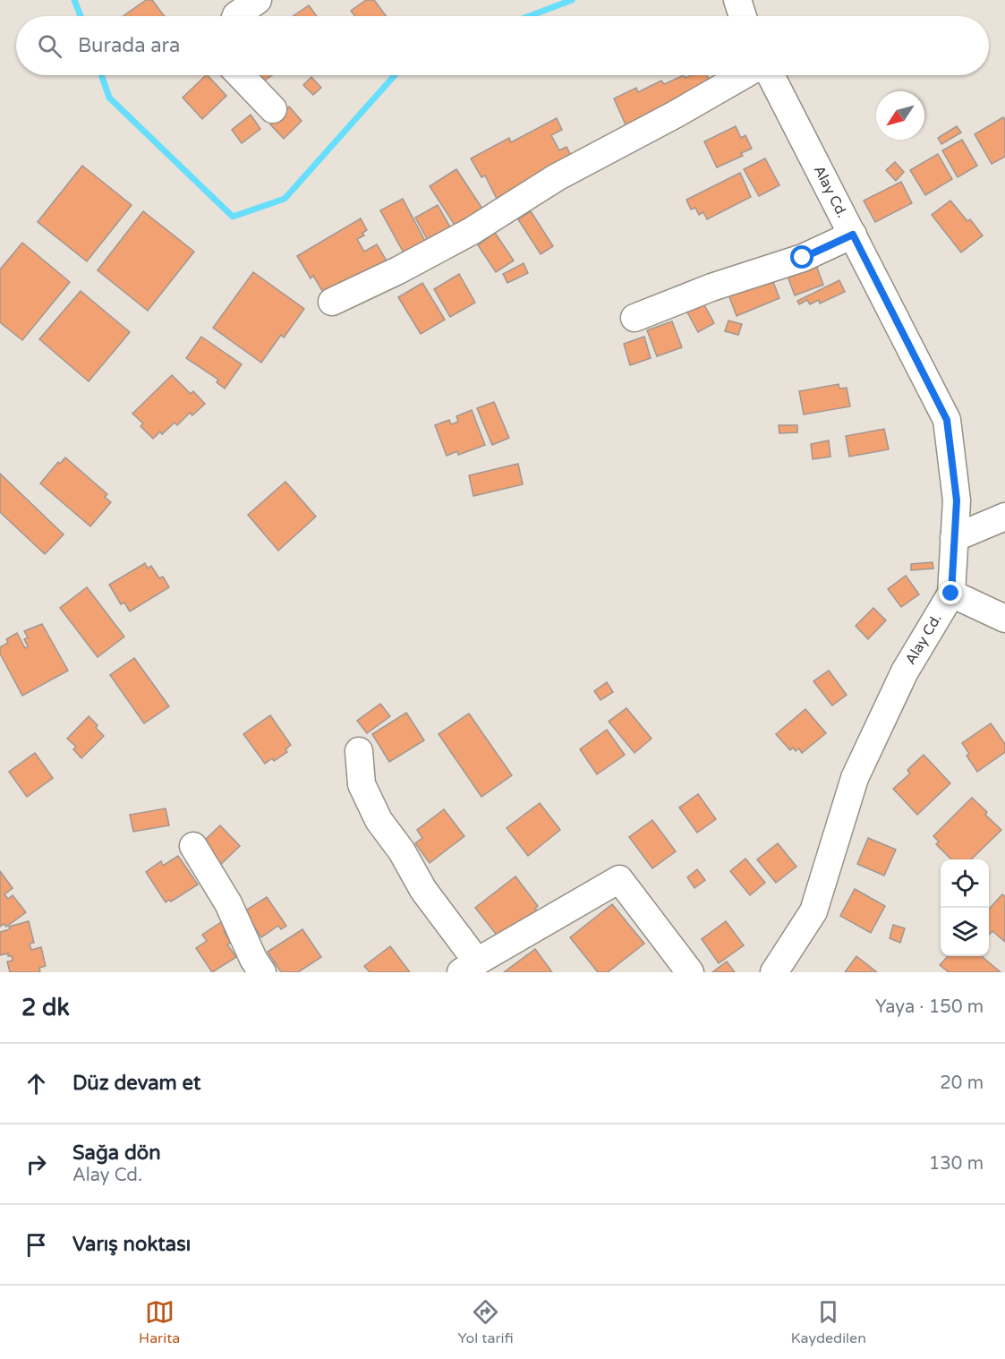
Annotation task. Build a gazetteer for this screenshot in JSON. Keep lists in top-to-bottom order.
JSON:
{
  "streets": {
    "street": ["Alay Cd."]
  },
  "north": "bottom left",
  "page": {
    "search": "Burada ara",
    "heading": ["2 dk", "Yaya · 150 m"],
    "list": [
      ["Düz devam et", "20 m"],
      ["Sağa dön", "Alay Cd.", "130 m"],
      "Varış noktası"
    ],
    "nav": ["Harita", "Yol tarifi", "Kaydedilen"]
  }
}
